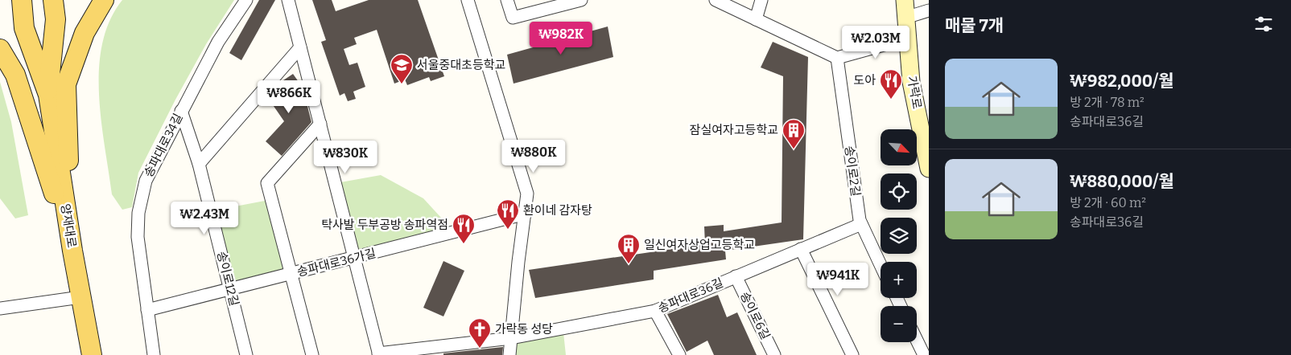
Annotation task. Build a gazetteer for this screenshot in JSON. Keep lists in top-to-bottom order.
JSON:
{
  "streets": {
    "main road": ["양재대로"],
    "street": [
      "가락로",
      "송파대로34길",
      "송이로2길",
      "송파대로36가길",
      "송이로12길",
      "송파대로36길",
      "송이로6길"
    ]
  },
  "crossings": [
    ["송파대로34길", "송파대로36가길"],
    ["송파대로34길", "송이로12길"],
    ["송이로2길", "송파대로36길"],
    ["송파대로36가길", "송이로12길"],
    ["송파대로36길", "송이로6길"]
  ],
  "places": {
    "school or university": ["서울중대초등학교"],
    "restaurant": ["도아", "환이네 감자탕", "탁사발 두부공방 송파역점"],
    "building": ["잠실여자고등학교", "일신여자상업고등학교"],
    "church": ["가락동 성당"]
  },
  "north": "bottom right",
  "page": {
    "heading": "매물 7개",
    "price": [
      "₩982K",
      "₩2.03M",
      "₩866K",
      "₩880K",
      "₩830K",
      "₩2.43M",
      "₩941K"
    ],
    "list": [
      {
        "name": "₩982,000/월",
        "note": "방 2개 · 78 m² · 송파대로36길"
      },
      {
        "name": "₩880,000/월",
        "note": "방 2개 · 60 m² · 송파대로36길"
      }
    ],
    "map_buttons": ["+", "−"]
  }
}
